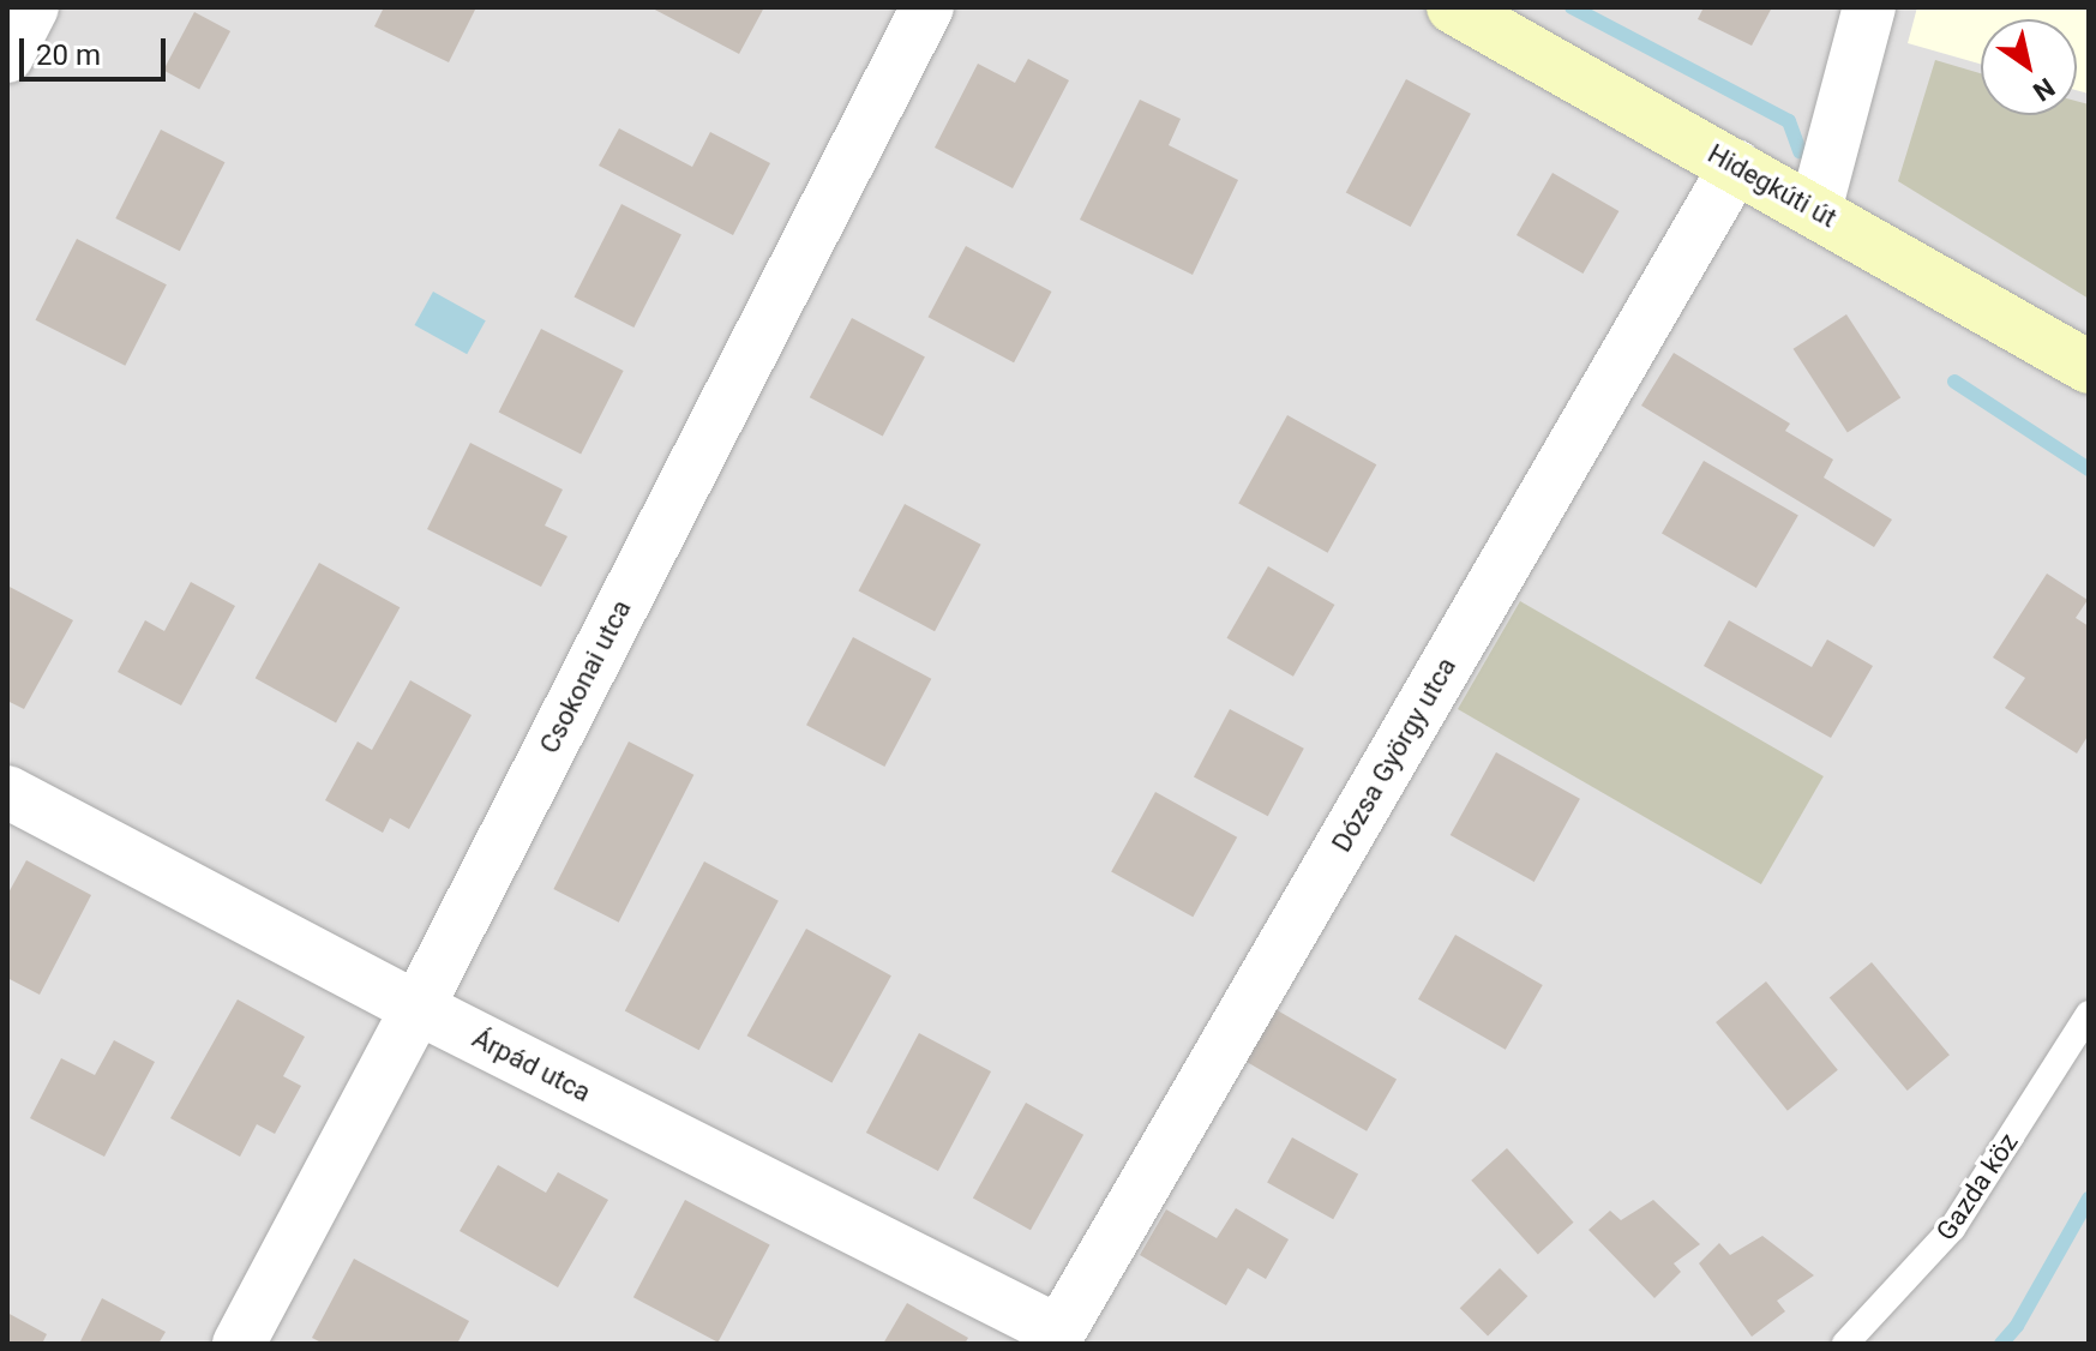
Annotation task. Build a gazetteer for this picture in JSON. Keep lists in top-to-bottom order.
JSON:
{
  "streets": {
    "main road": ["Hidegkúti út"],
    "street": ["Csokonai utca", "Dózsa György utca", "Árpád utca"],
    "lane": ["Gazda köz"]
  },
  "crossings": [
    ["Hidegkúti út", "Dózsa György utca"],
    ["Csokonai utca", "Árpád utca"],
    ["Dózsa György utca", "Árpád utca"]
  ],
  "scale_bar": "20 m",
  "north": "bottom right"
}
